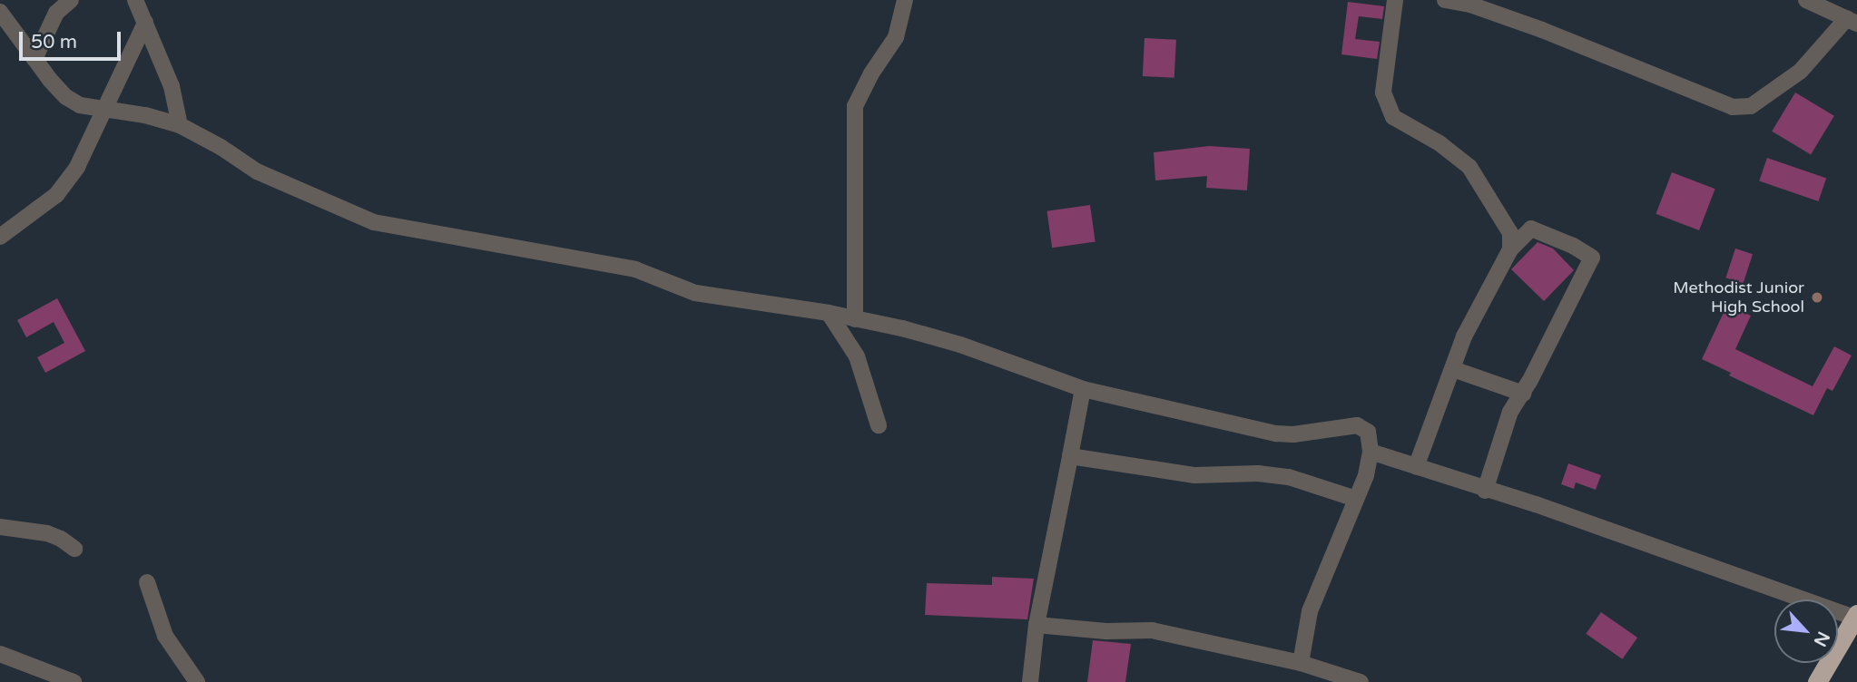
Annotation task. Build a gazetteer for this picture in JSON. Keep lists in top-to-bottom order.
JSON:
{
  "places": ["Methodist Junior High School"],
  "scale_bar": "50 m",
  "north": "bottom right"
}
